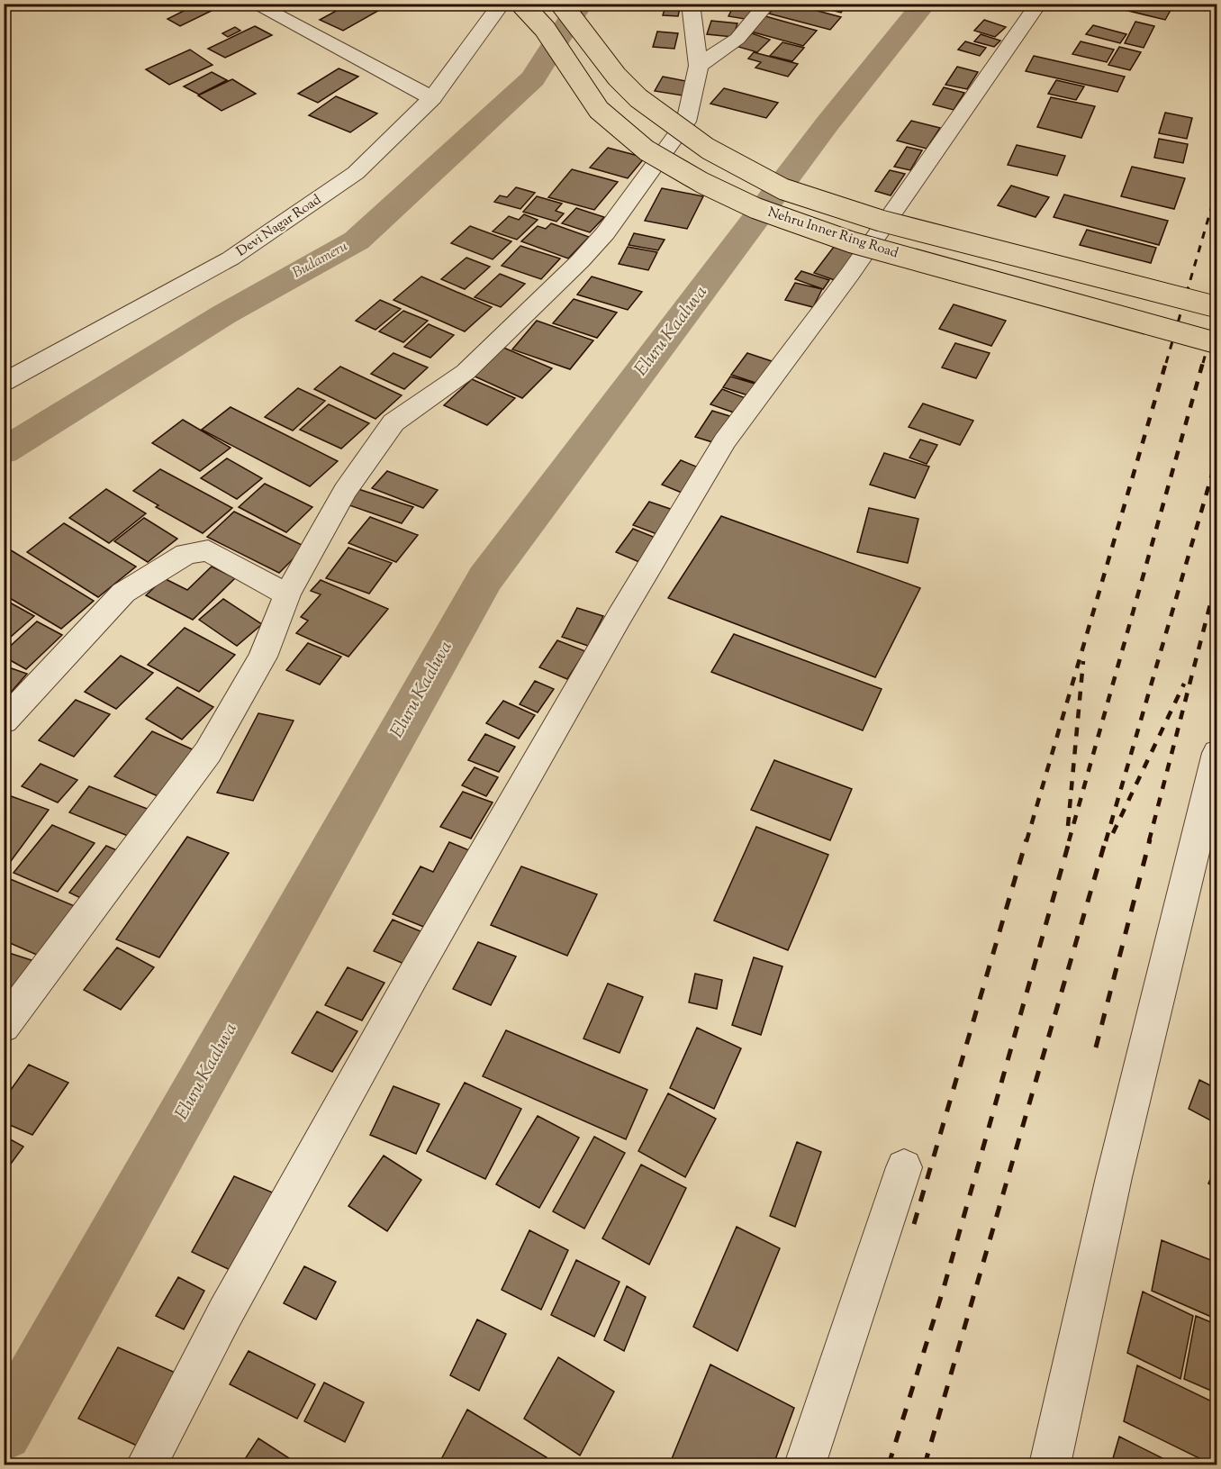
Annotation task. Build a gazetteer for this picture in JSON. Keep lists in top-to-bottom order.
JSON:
{
  "streets": {
    "main road": ["Nehru Inner Ring Road"],
    "street": ["Devi Nagar Road"]
  },
  "water": ["Budameru", "Eluru Kaaluva"]
}
